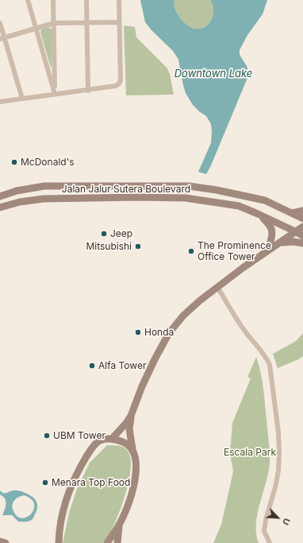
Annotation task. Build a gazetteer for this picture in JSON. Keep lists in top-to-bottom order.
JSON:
{
  "streets": {
    "main road": ["Jalan Jalur Sutera Boulevard"]
  },
  "water": ["Downtown Lake"],
  "parks": ["Escala Park"],
  "places": [
    "McDonald's",
    "Jeep",
    "Mitsubishi",
    "The Prominence Office Tower",
    "Honda",
    "Alfa Tower",
    "UBM Tower",
    "Menara Top Food"
  ],
  "north": "bottom right"
}
